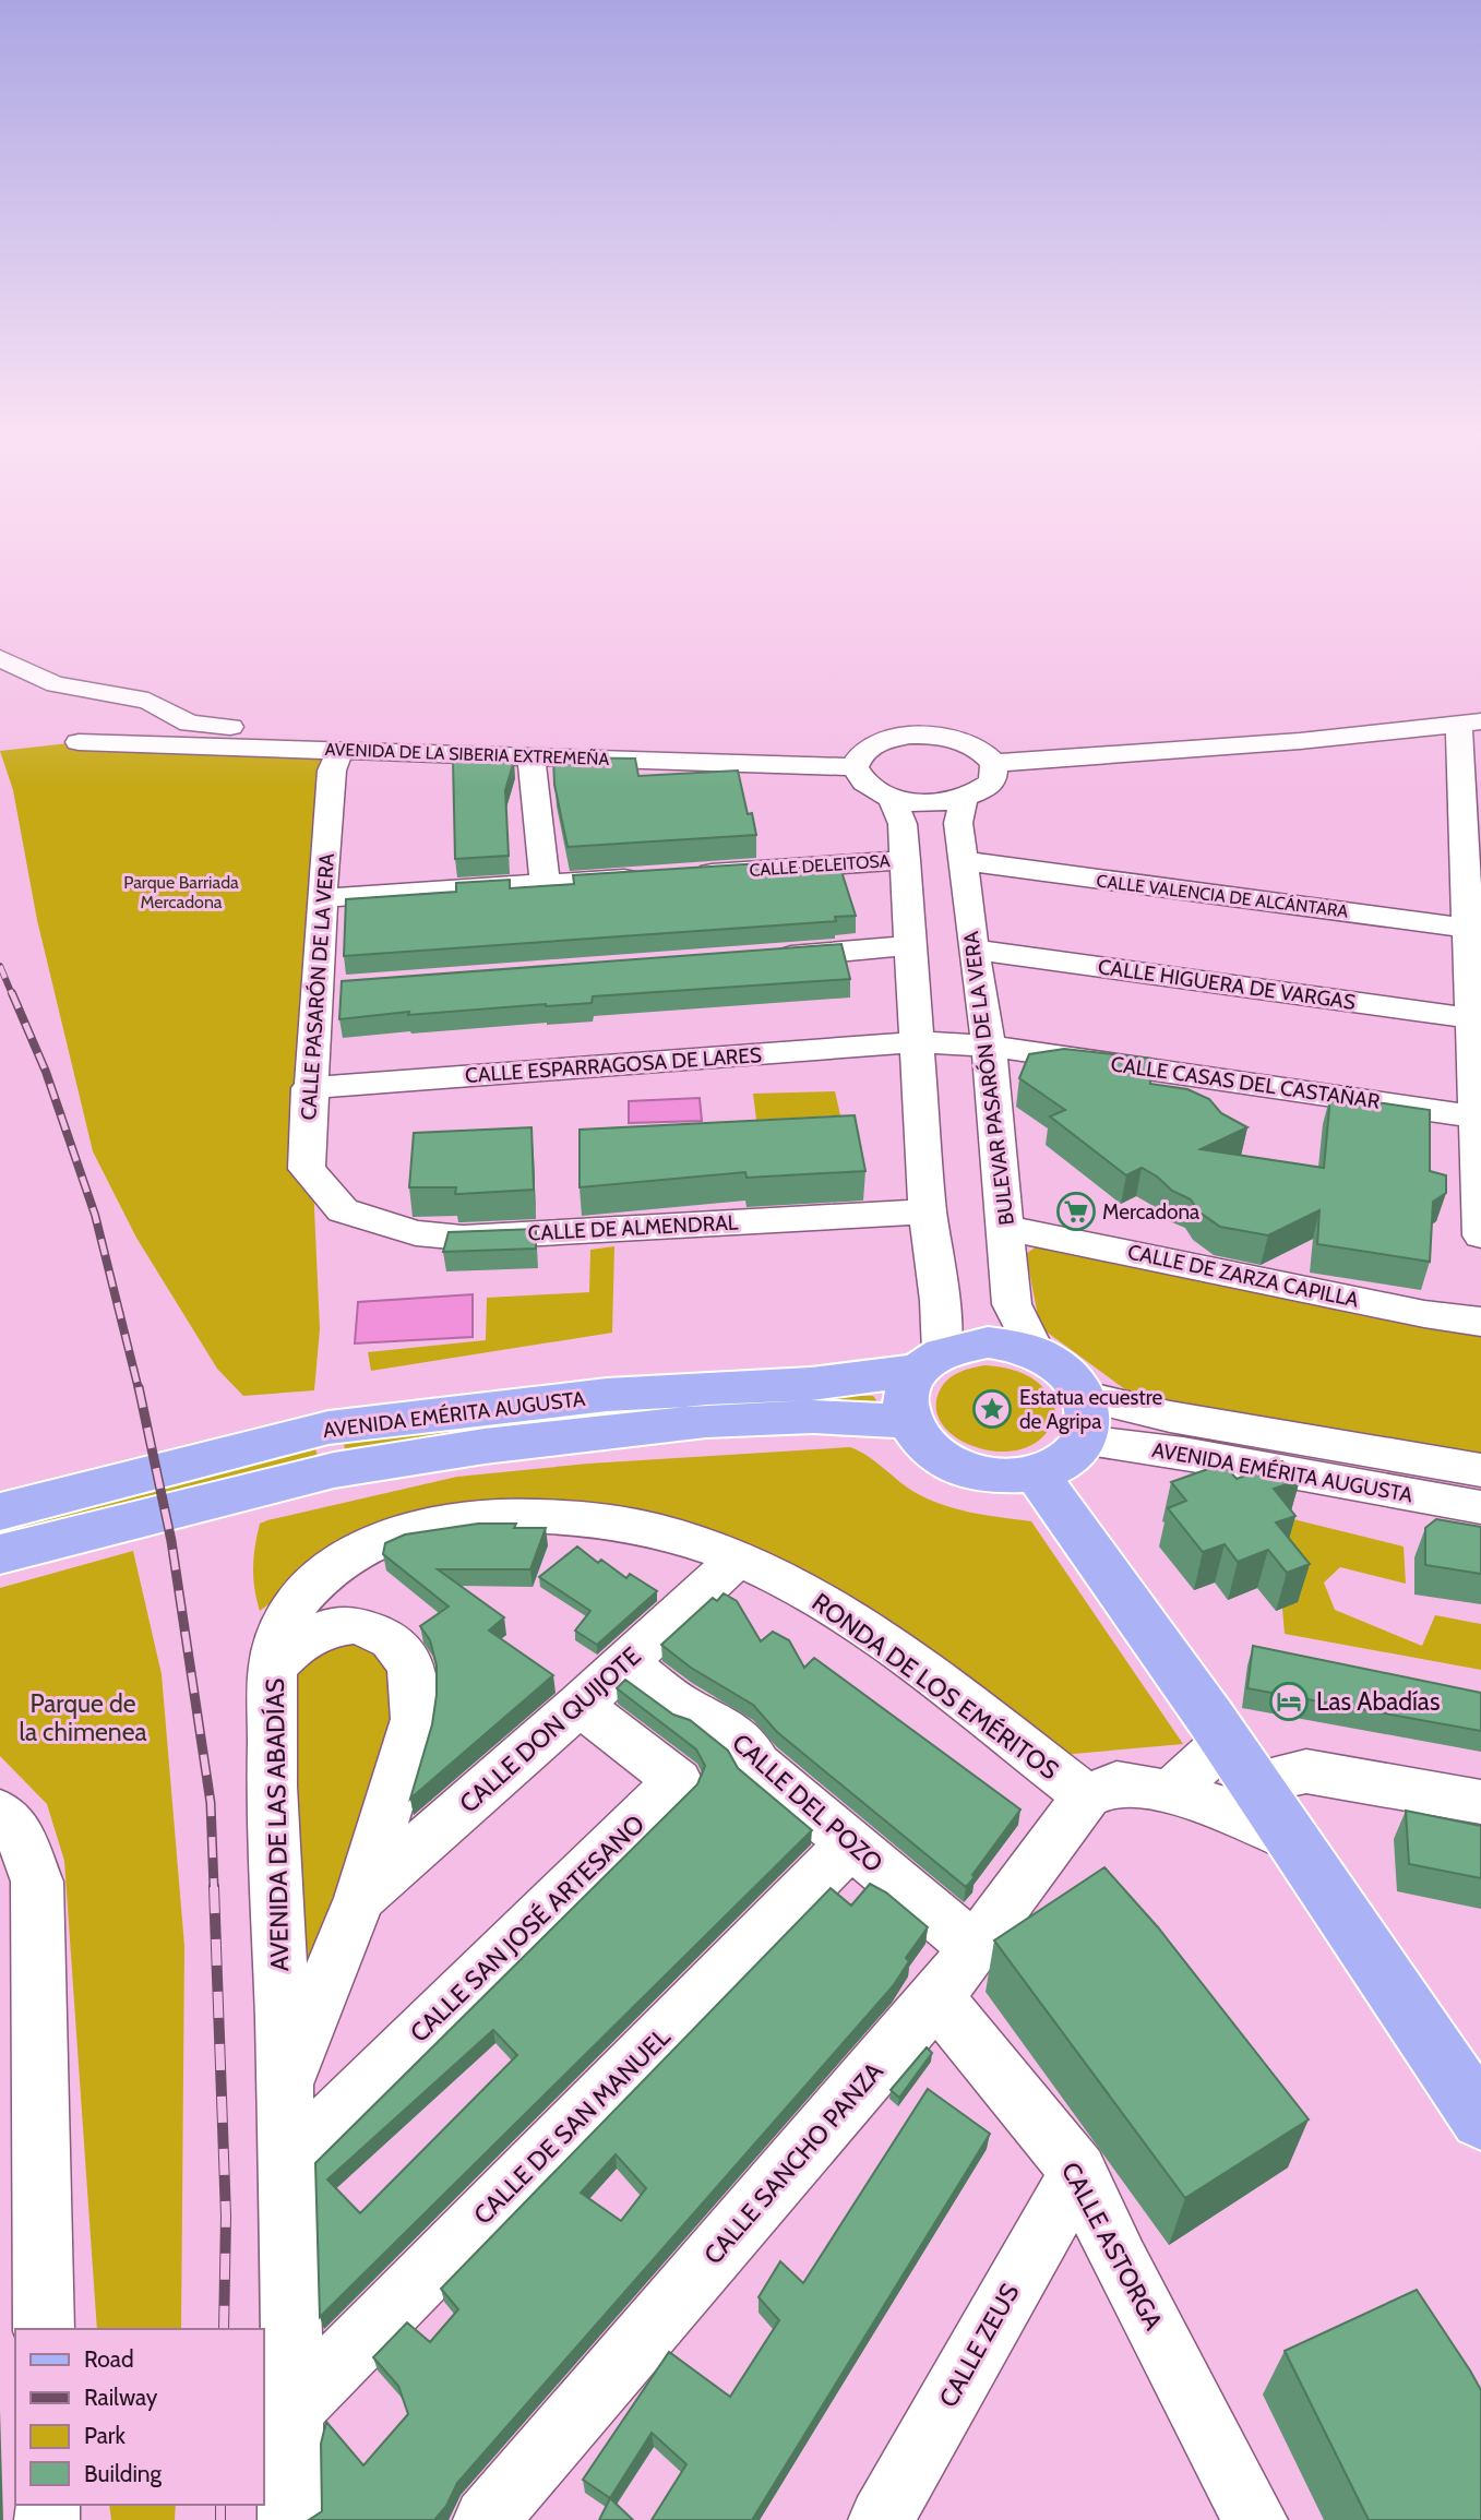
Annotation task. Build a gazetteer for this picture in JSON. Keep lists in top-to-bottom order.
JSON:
{
  "streets": {
    "main road": ["AVENIDA EMÉRITA AUGUSTA"],
    "street": [
      "AVENIDA DE LA SIBERIA EXTREMEÑA",
      "CALLE DELEITOSA",
      "CALLE VALENCIA DE ALCÁNTARA",
      "CALLE HIGUERA DE VARGAS",
      "CALLE PASARÓN DE LA VERA",
      "CALLE ESPARRAGOSA DE LARES",
      "BULEVAR PASARÓN DE LA VERA",
      "CALLE CASAS DEL CASTAÑAR",
      "CALLE DE ALMENDRAL",
      "CALLE DE ZARZA CAPILLA",
      "RONDA DE LOS EMÉRITOS",
      "CALLE DON QUIJOTE",
      "CALLE DEL POZO",
      "AVENIDA DE LAS ABADÍAS",
      "CALLE SAN JOSÉ ARTESANO",
      "CALLE DE SAN MANUEL",
      "CALLE SANCHO PANZA",
      "CALLE ASTORGA",
      "CALLE ZEUS"
    ]
  },
  "crossings": [
    ["AVENIDA DE LA SIBERIA EXTREMEÑA", "CALLE PASARÓN DE LA VERA"],
    ["CALLE VALENCIA DE ALCÁNTARA", "BULEVAR PASARÓN DE LA VERA"],
    ["CALLE HIGUERA DE VARGAS", "BULEVAR PASARÓN DE LA VERA"],
    ["CALLE PASARÓN DE LA VERA", "CALLE ESPARRAGOSA DE LARES"],
    ["CALLE PASARÓN DE LA VERA", "CALLE DE ALMENDRAL"],
    ["CALLE ESPARRAGOSA DE LARES", "CALLE CASAS DEL CASTAÑAR"],
    ["BULEVAR PASARÓN DE LA VERA", "CALLE CASAS DEL CASTAÑAR"],
    ["BULEVAR PASARÓN DE LA VERA", "CALLE DE ZARZA CAPILLA"],
    ["BULEVAR PASARÓN DE LA VERA", "AVENIDA EMÉRITA AUGUSTA"],
    ["RONDA DE LOS EMÉRITOS", "CALLE DON QUIJOTE"],
    ["RONDA DE LOS EMÉRITOS", "AVENIDA DE LAS ABADÍAS"],
    ["RONDA DE LOS EMÉRITOS", "CALLE SANCHO PANZA"],
    ["CALLE DON QUIJOTE", "AVENIDA DE LAS ABADÍAS"],
    ["CALLE DON QUIJOTE", "CALLE SAN JOSÉ ARTESANO"],
    ["CALLE DEL POZO", "CALLE DE SAN MANUEL"],
    ["CALLE DEL POZO", "CALLE SANCHO PANZA"],
    ["CALLE DEL POZO", "CALLE ASTORGA"],
    ["AVENIDA DE LAS ABADÍAS", "CALLE SAN JOSÉ ARTESANO"],
    ["AVENIDA DE LAS ABADÍAS", "CALLE DE SAN MANUEL"],
    ["CALLE SANCHO PANZA", "CALLE ASTORGA"],
    ["CALLE ASTORGA", "CALLE ZEUS"]
  ],
  "parks": ["Parque Barriada Mercadona", "Parque de la chimenea"],
  "places": {
    "supermarket": ["Mercadona"],
    "place": ["Estatua ecuestre de Agripa"],
    "hotel": ["Las Abadías"]
  },
  "legend": [
    "Road",
    "Railway",
    "Park",
    "Building"
  ]
}
